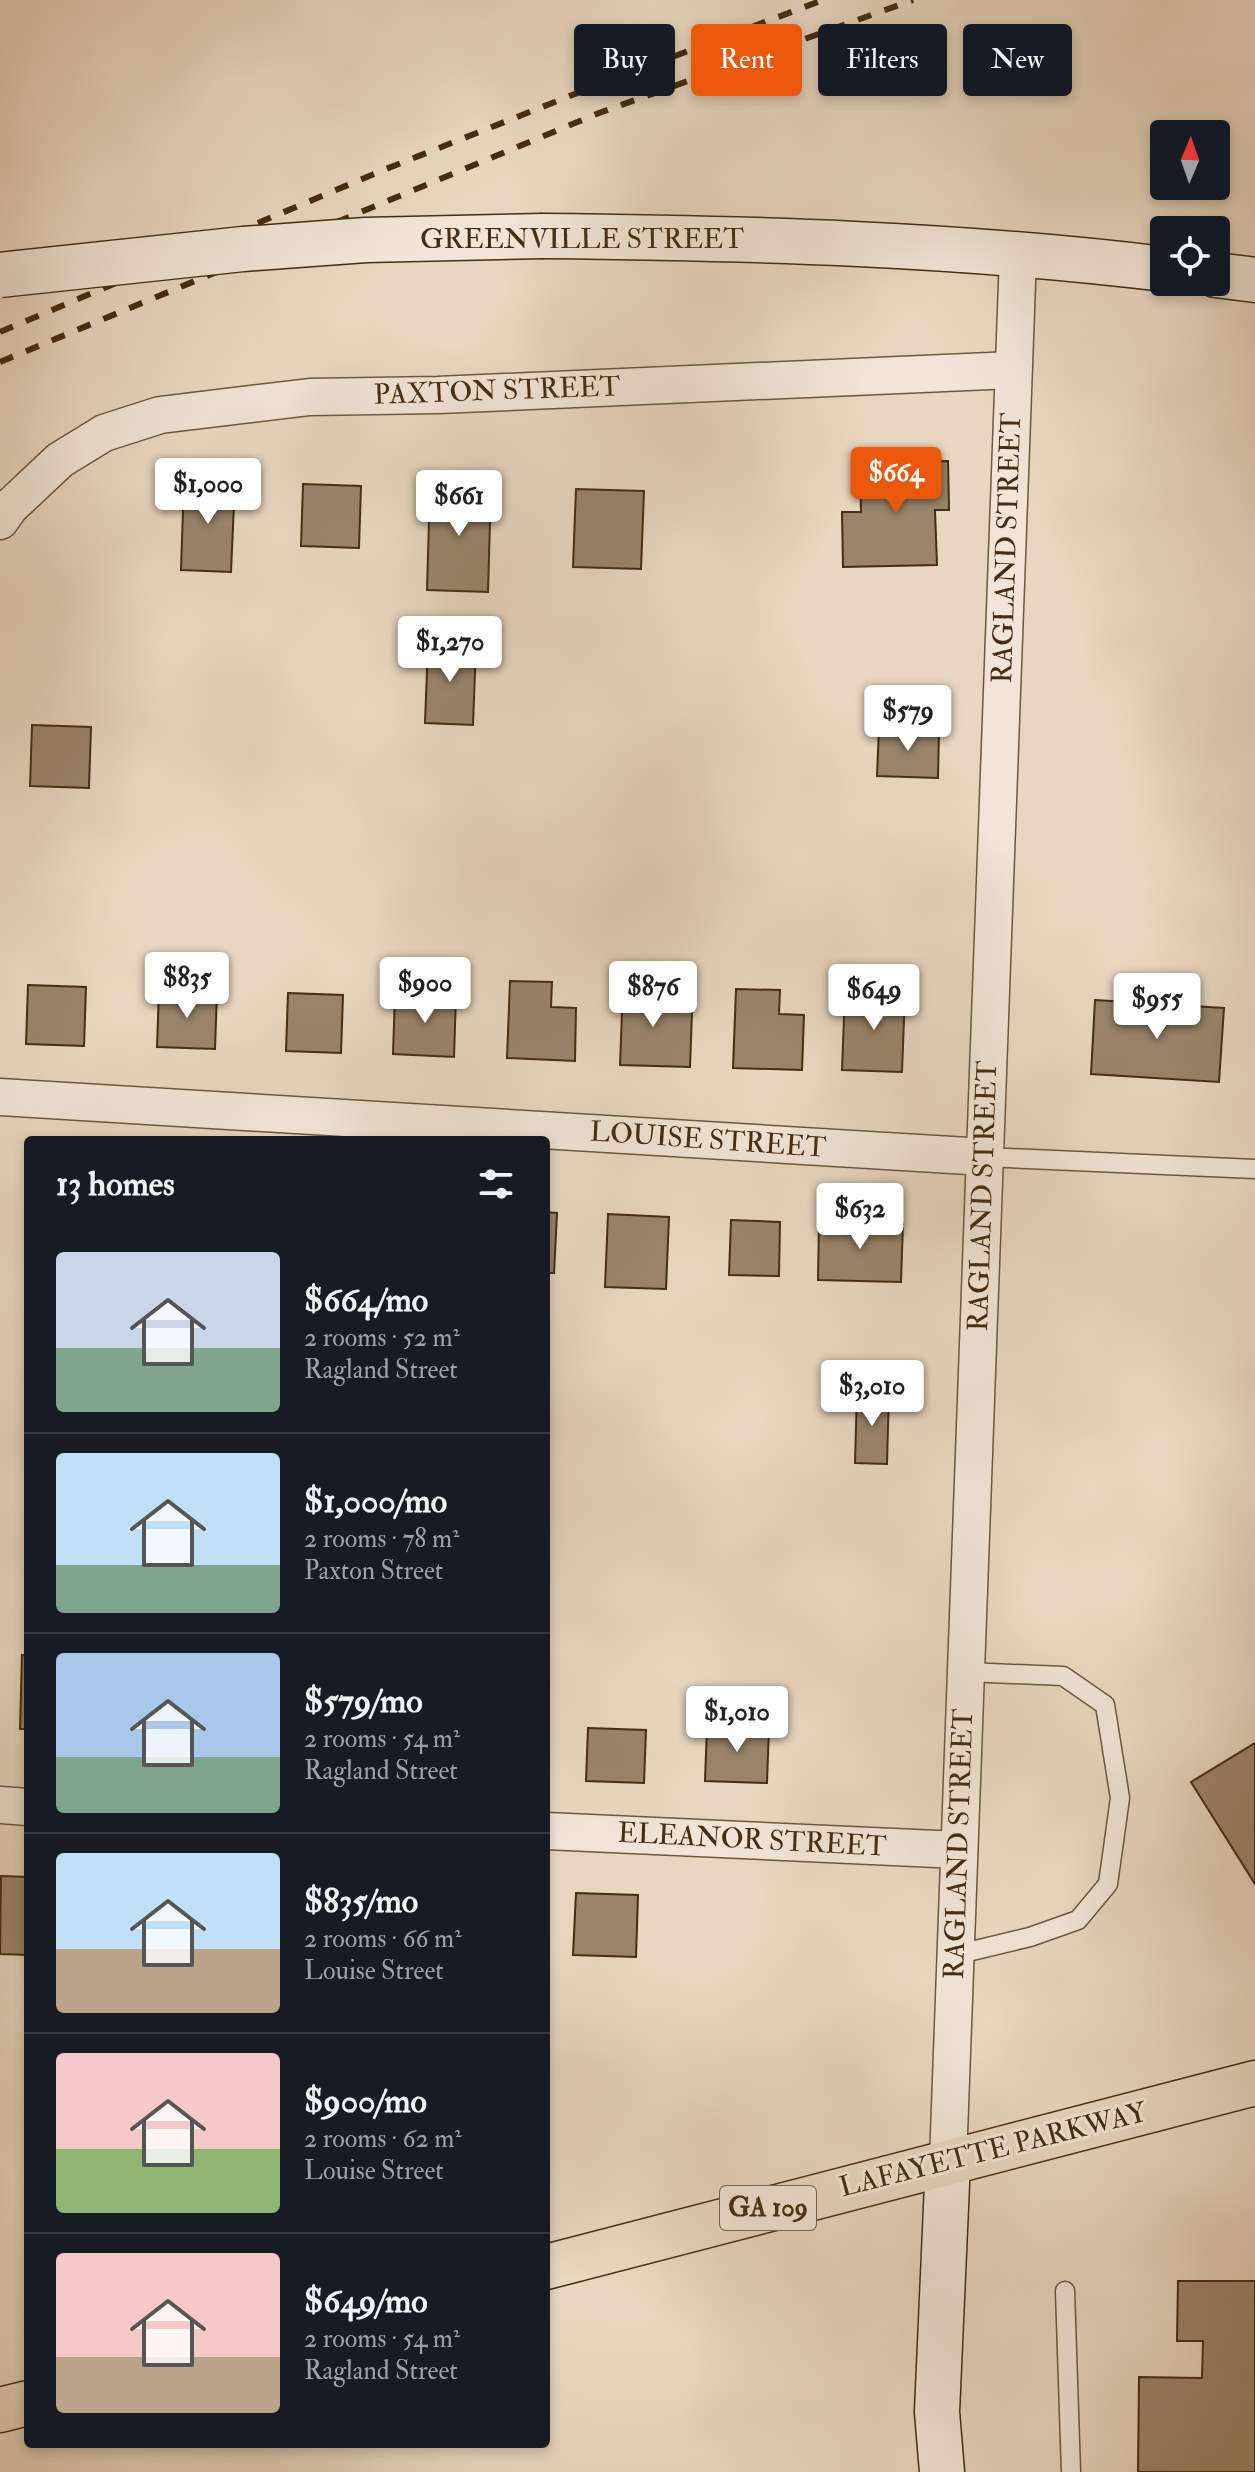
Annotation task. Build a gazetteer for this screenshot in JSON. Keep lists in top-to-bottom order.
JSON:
{
  "streets": {
    "highway": ["LAFAYETTE PARKWAY", "GA 109"],
    "street": [
      "GREENVILLE STREET",
      "PAXTON STREET",
      "RAGLAND STREET",
      "LOUISE STREET",
      "ELEANOR STREET"
    ]
  },
  "crossings": [
    ["GREENVILLE STREET", "RAGLAND STREET"],
    ["PAXTON STREET", "RAGLAND STREET"],
    ["RAGLAND STREET", "LOUISE STREET"],
    ["RAGLAND STREET", "ELEANOR STREET"],
    ["RAGLAND STREET", "LAFAYETTE PARKWAY"]
  ],
  "north": "top",
  "page": {
    "chip": [
      "Buy",
      "Rent",
      "Filters",
      "New"
    ],
    "price": [
      "$664",
      "$1,000",
      "$661",
      "$1,270",
      "$579",
      "$835",
      "$900",
      "$876",
      "$649",
      "$955",
      "$632",
      "$3,010",
      "$1,010"
    ],
    "heading": "13 homes",
    "list": [
      {
        "name": "$664/mo",
        "note": "2 rooms · 52 m² · Ragland Street"
      },
      {
        "name": "$1,000/mo",
        "note": "2 rooms · 78 m² · Paxton Street"
      },
      {
        "name": "$579/mo",
        "note": "2 rooms · 54 m² · Ragland Street"
      },
      {
        "name": "$835/mo",
        "note": "2 rooms · 66 m² · Louise Street"
      },
      {
        "name": "$900/mo",
        "note": "2 rooms · 62 m² · Louise Street"
      },
      {
        "name": "$649/mo",
        "note": "2 rooms · 54 m² · Ragland Street"
      }
    ]
  }
}
